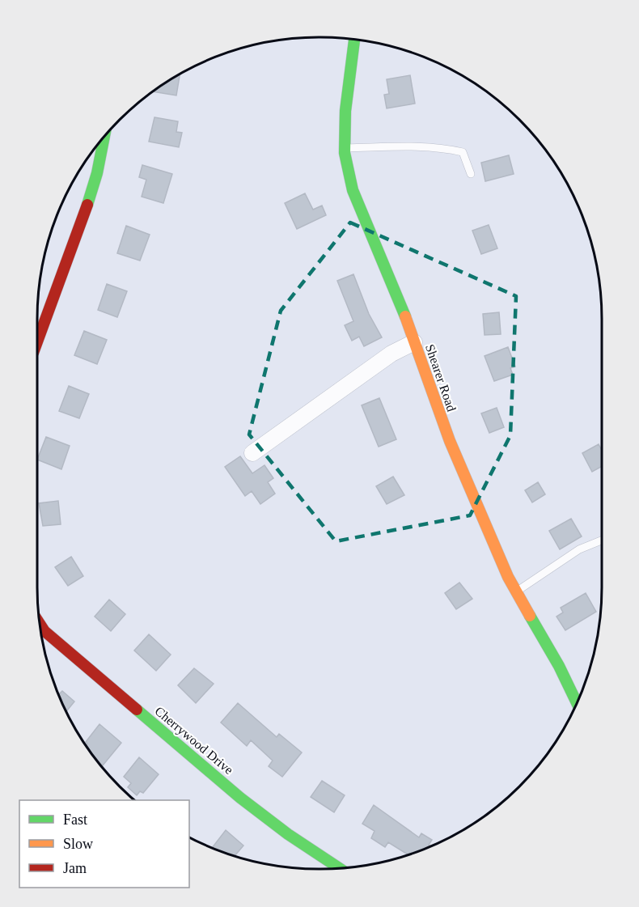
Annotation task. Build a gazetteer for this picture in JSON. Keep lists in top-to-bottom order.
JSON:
{
  "streets": {
    "street": ["Shearer Road", "Cherrywood Drive"]
  },
  "legend": ["Fast", "Slow", "Jam"]
}
